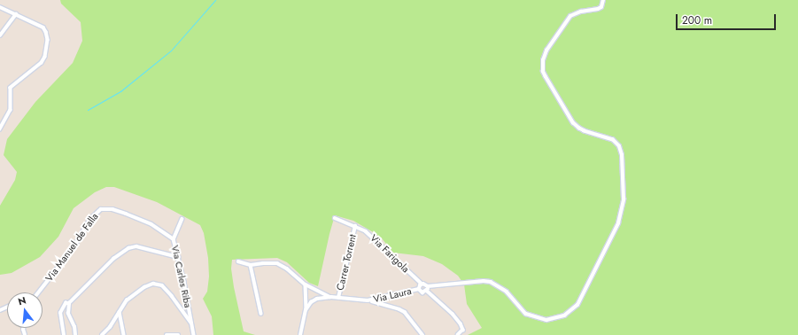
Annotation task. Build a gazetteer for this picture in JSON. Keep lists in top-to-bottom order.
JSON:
{
  "streets": {
    "street": [
      "Via Manuel de Falla",
      "Via Farigola",
      "Carrer Torrent",
      "Via Carles Riba",
      "Via Laura"
    ]
  },
  "crossings": [
    ["Via Manuel de Falla", "Via Carles Riba"],
    ["Via Farigola", "Carrer Torrent"],
    ["Via Farigola", "Via Laura"],
    ["Carrer Torrent", "Via Laura"]
  ],
  "scale_bar": "200 m",
  "north": "top"
}
